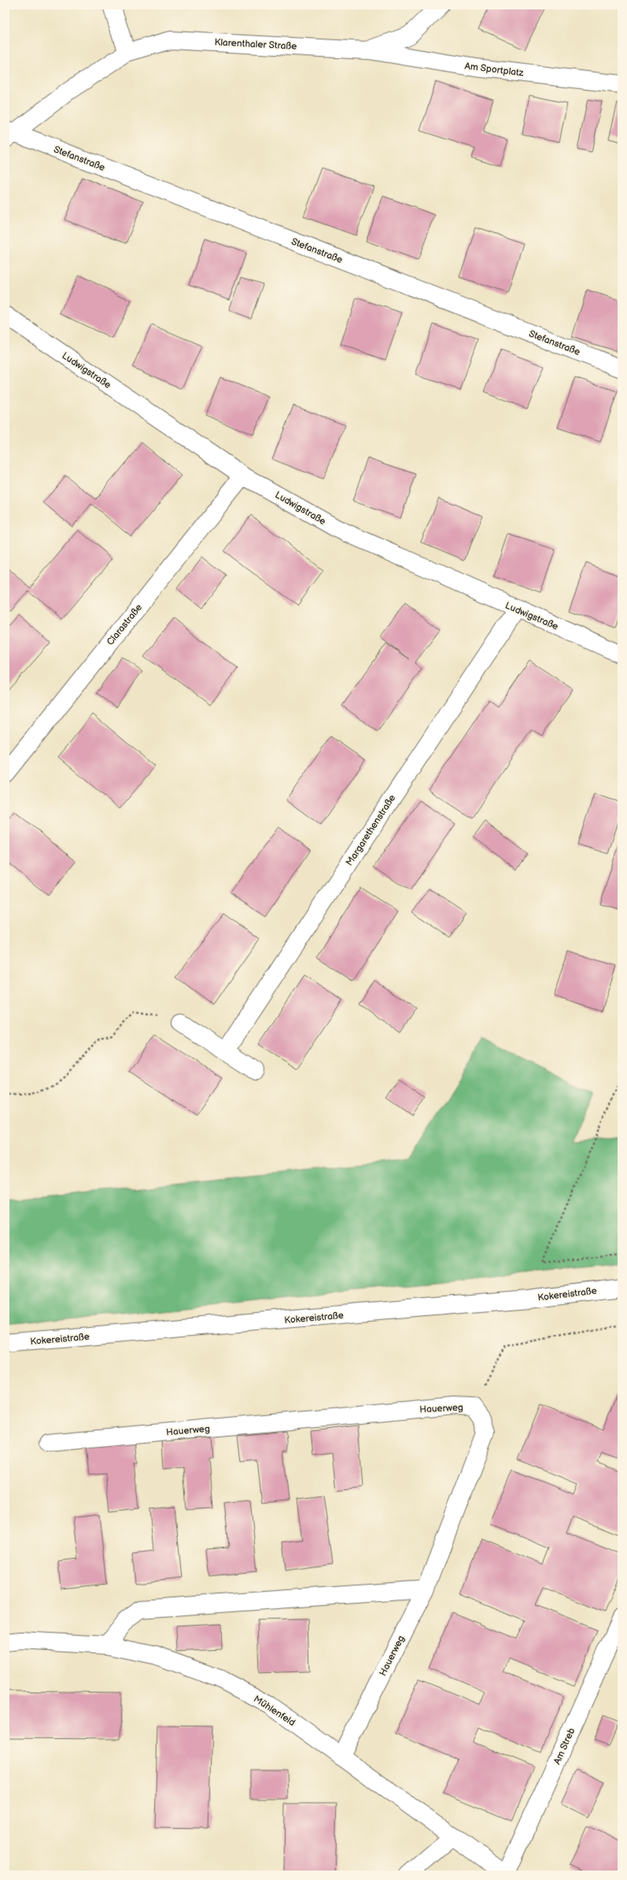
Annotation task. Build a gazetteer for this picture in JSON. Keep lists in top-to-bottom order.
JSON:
{
  "streets": {
    "street": [
      "Klarenthaler Straße",
      "Am Sportplatz",
      "Stefanstraße",
      "Ludwigstraße",
      "Clarastraße",
      "Margarethenstraße",
      "Kokereistraße",
      "Hauerweg",
      "Mühlenfeld",
      "Am Streb"
    ]
  },
  "crossings": [
    ["Klarenthaler Straße", "Am Sportplatz"],
    ["Klarenthaler Straße", "Stefanstraße"],
    ["Ludwigstraße", "Clarastraße"],
    ["Ludwigstraße", "Margarethenstraße"],
    ["Hauerweg", "Mühlenfeld"],
    ["Mühlenfeld", "Am Streb"]
  ]
}
